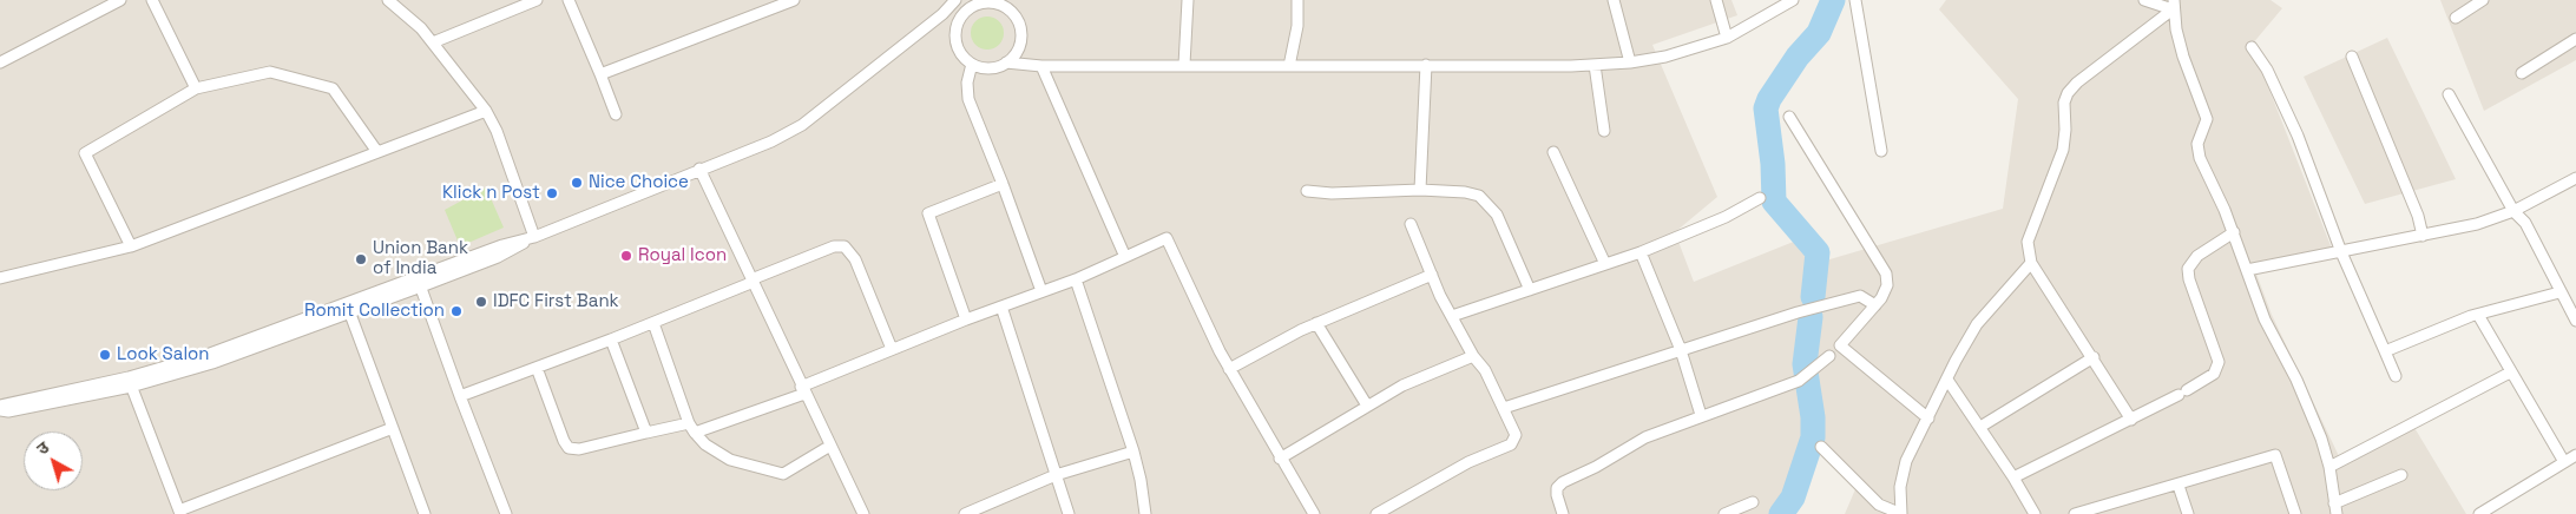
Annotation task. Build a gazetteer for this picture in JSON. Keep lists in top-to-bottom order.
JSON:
{
  "places": [
    "Nice Choice",
    "Klick n Post",
    "Royal Icon",
    "Union Bank of India",
    "IDFC First Bank",
    "Romit Collection",
    "Look Salon"
  ],
  "north": "top left"
}
